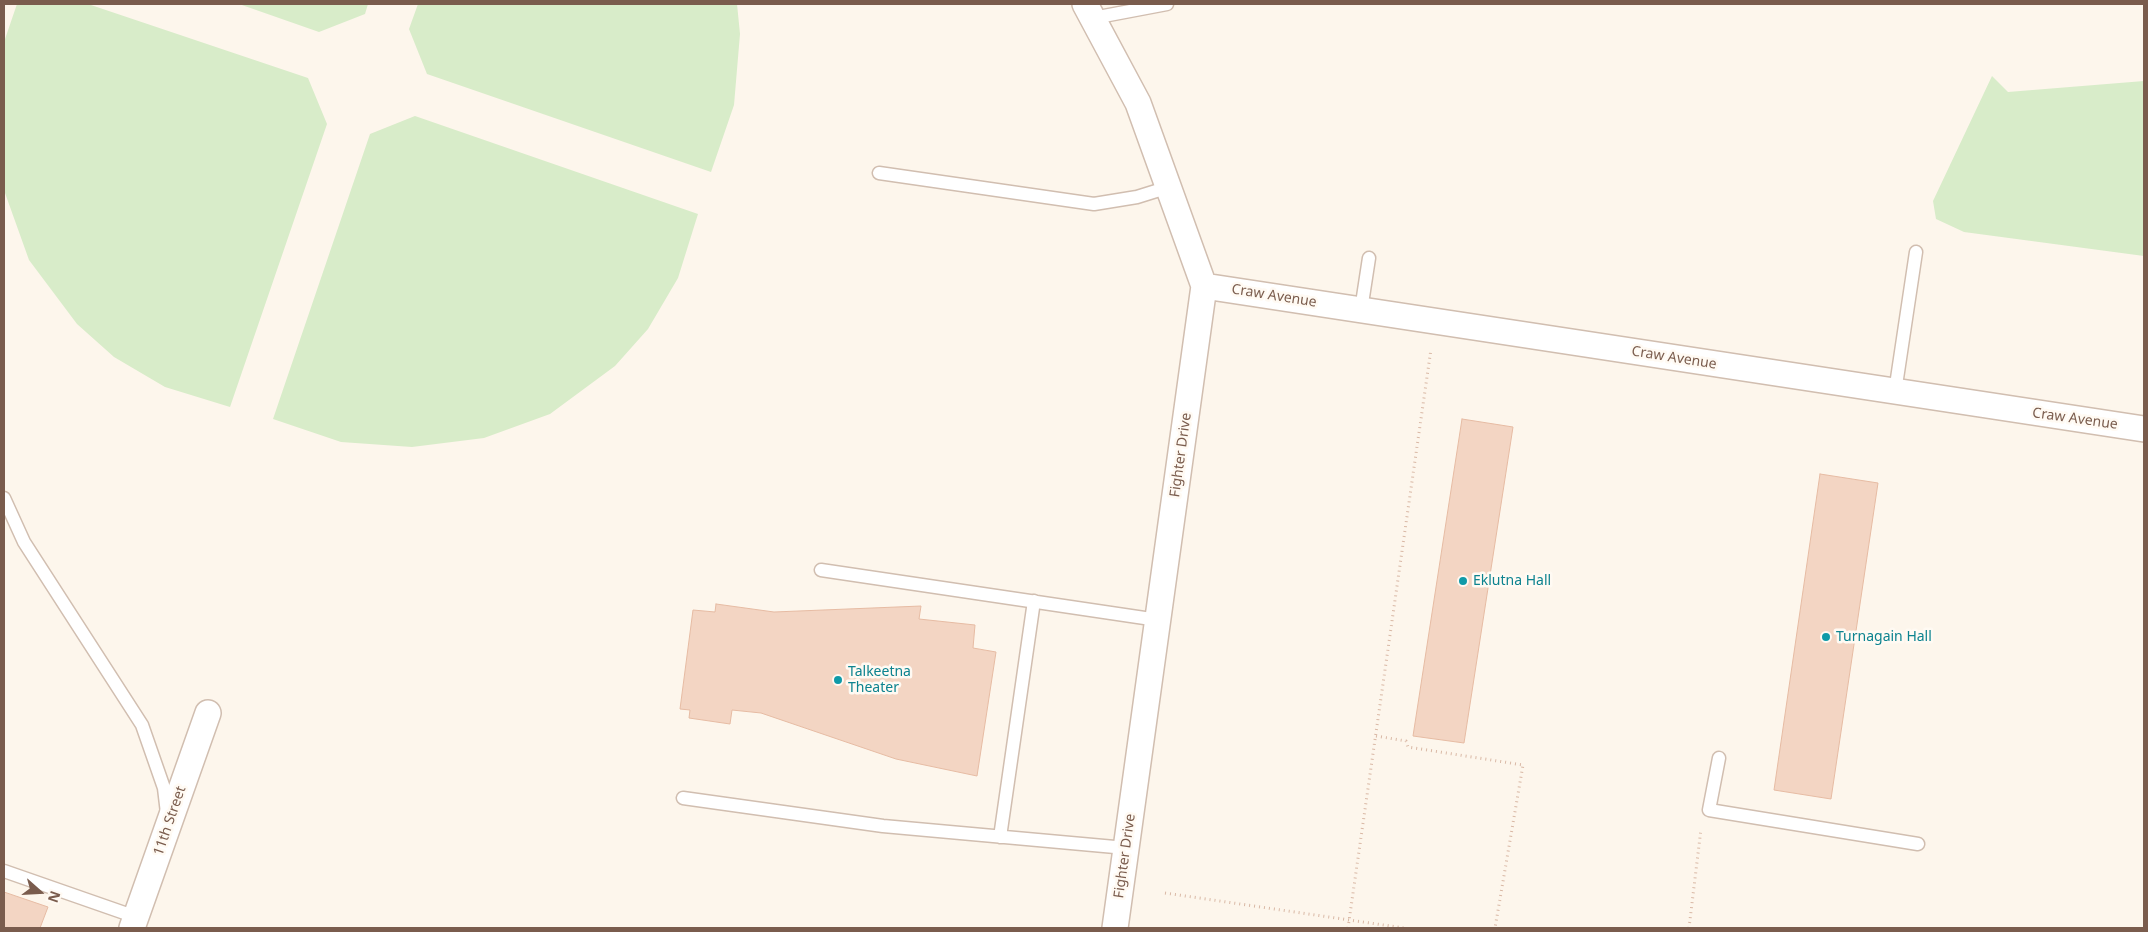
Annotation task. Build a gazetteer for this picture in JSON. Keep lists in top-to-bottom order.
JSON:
{
  "streets": {
    "street": ["Craw Avenue", "Fighter Drive", "11th Street"]
  },
  "crossings": [
    ["Craw Avenue", "Fighter Drive"]
  ],
  "places": ["Eklutna Hall", "Turnagain Hall", "Talkeetna Theater"],
  "north": "right"
}
